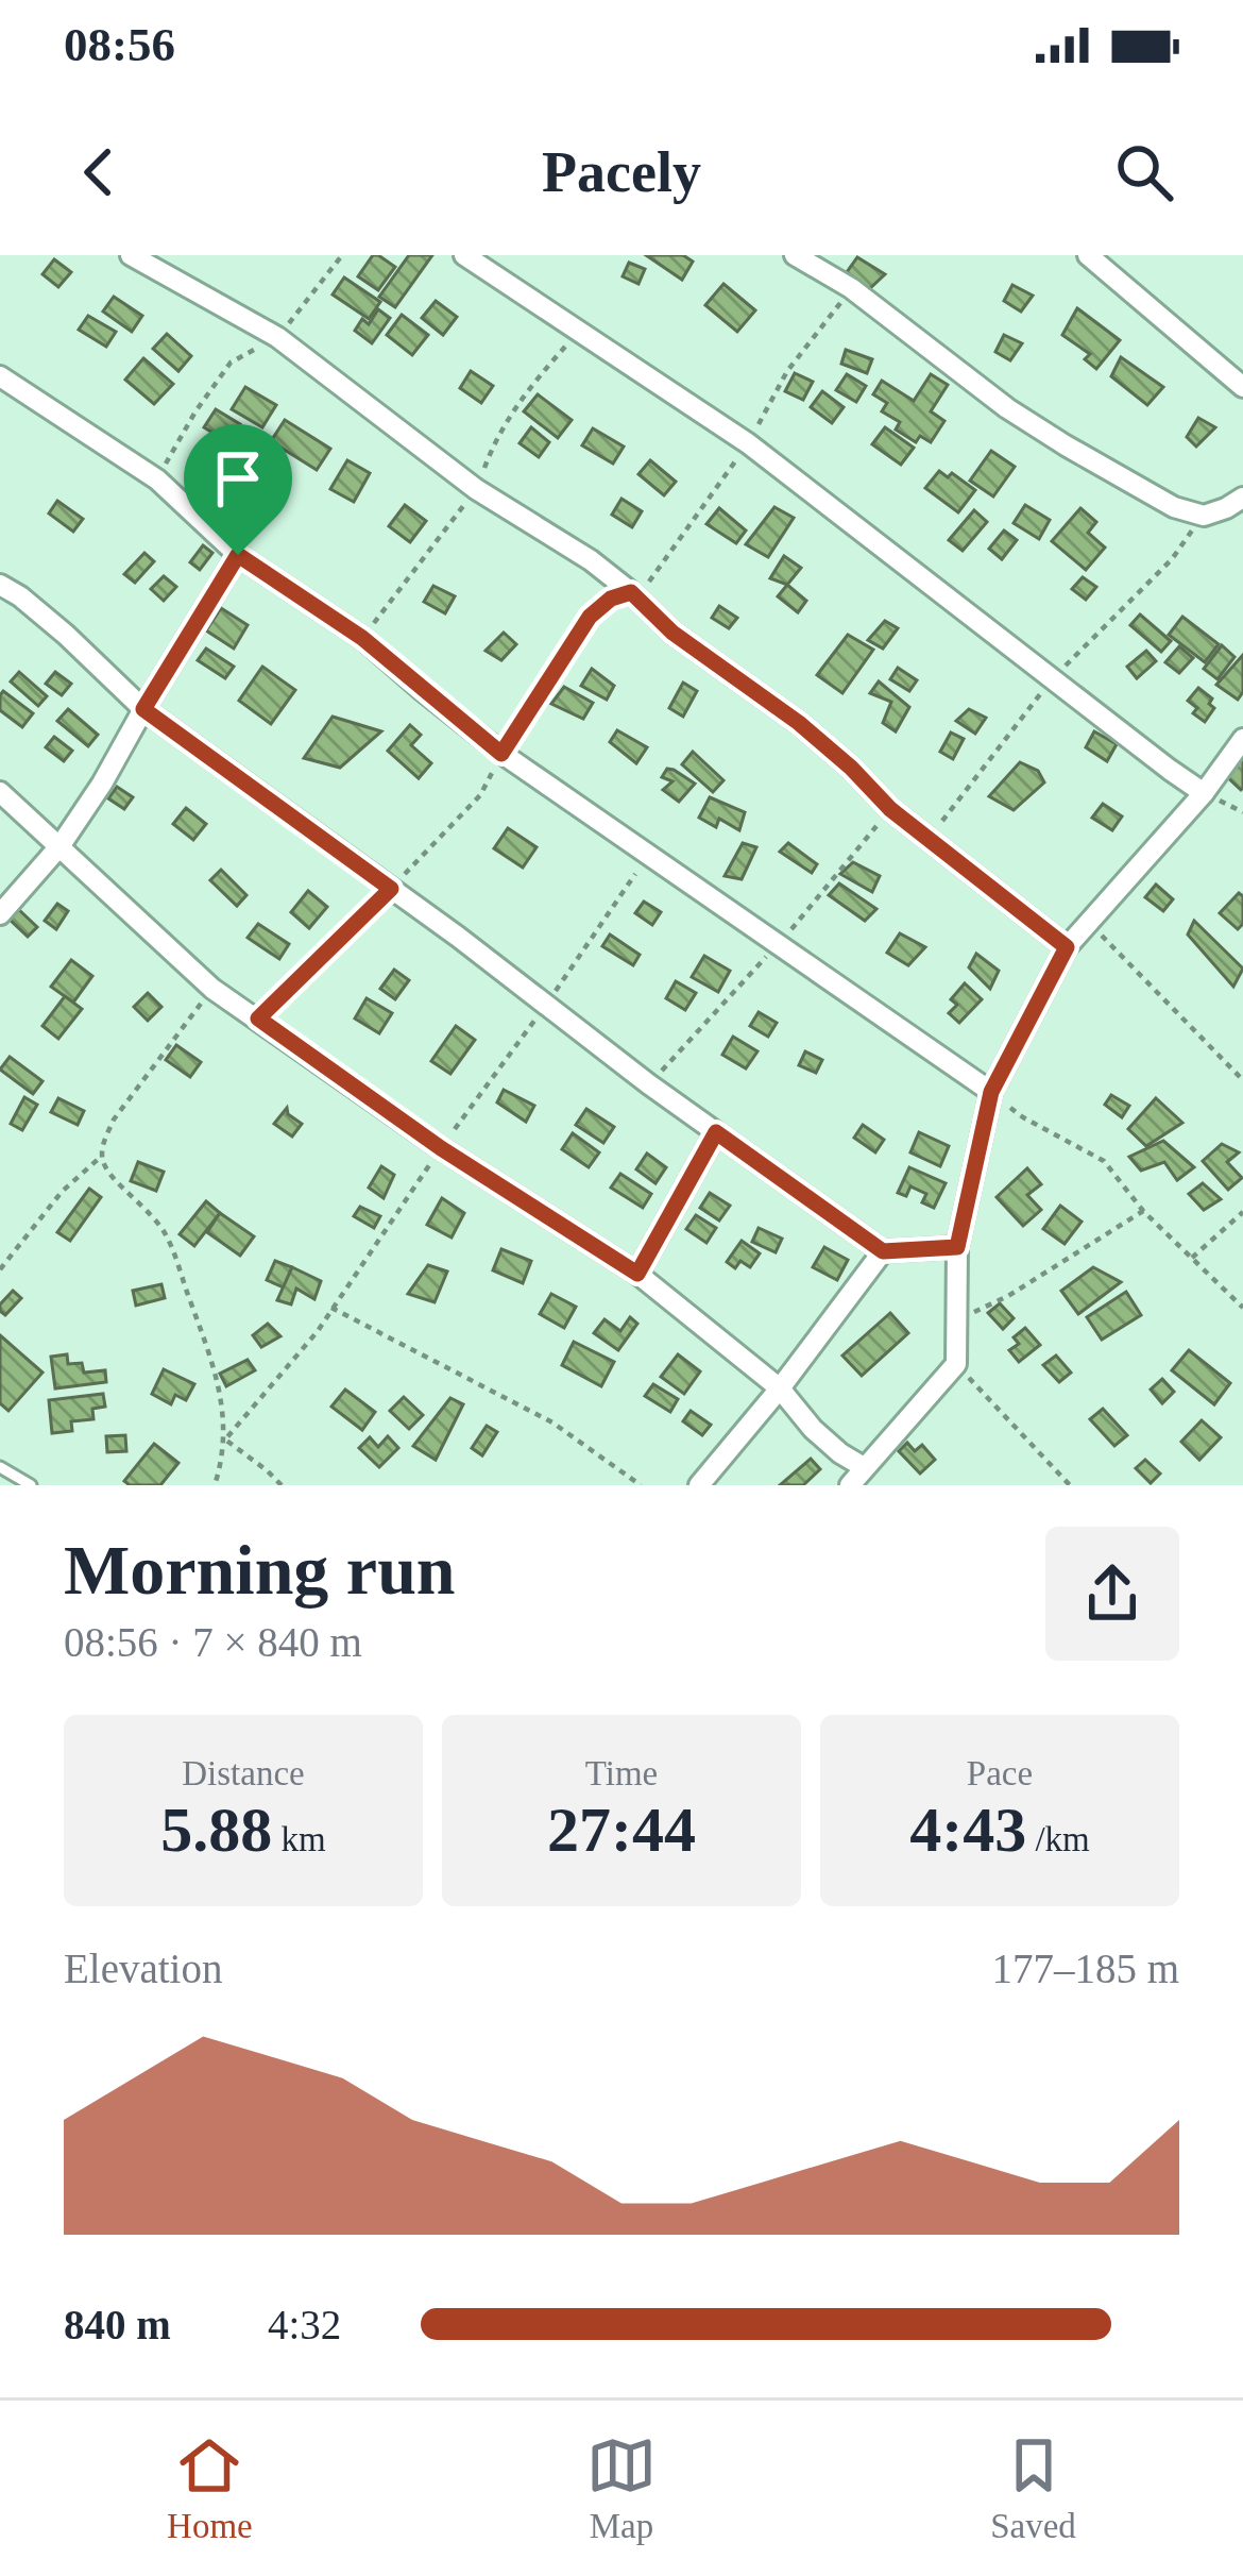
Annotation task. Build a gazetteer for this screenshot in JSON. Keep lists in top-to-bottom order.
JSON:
{
  "page": {
    "status": "08:56",
    "header": "Pacely",
    "heading": ["Morning run", "08:56 · 7 × 840 m"],
    "stats": [
      ["Distance", "5.88 km"],
      ["Time", "27:44"],
      ["Pace", "4:43 /km"]
    ],
    "chart": ["Elevation", "177–185 m"],
    "list": [
      {
        "name": "840 m",
        "note": "4:32"
      }
    ],
    "tabs": ["Home", "Map", "Saved"]
  }
}
